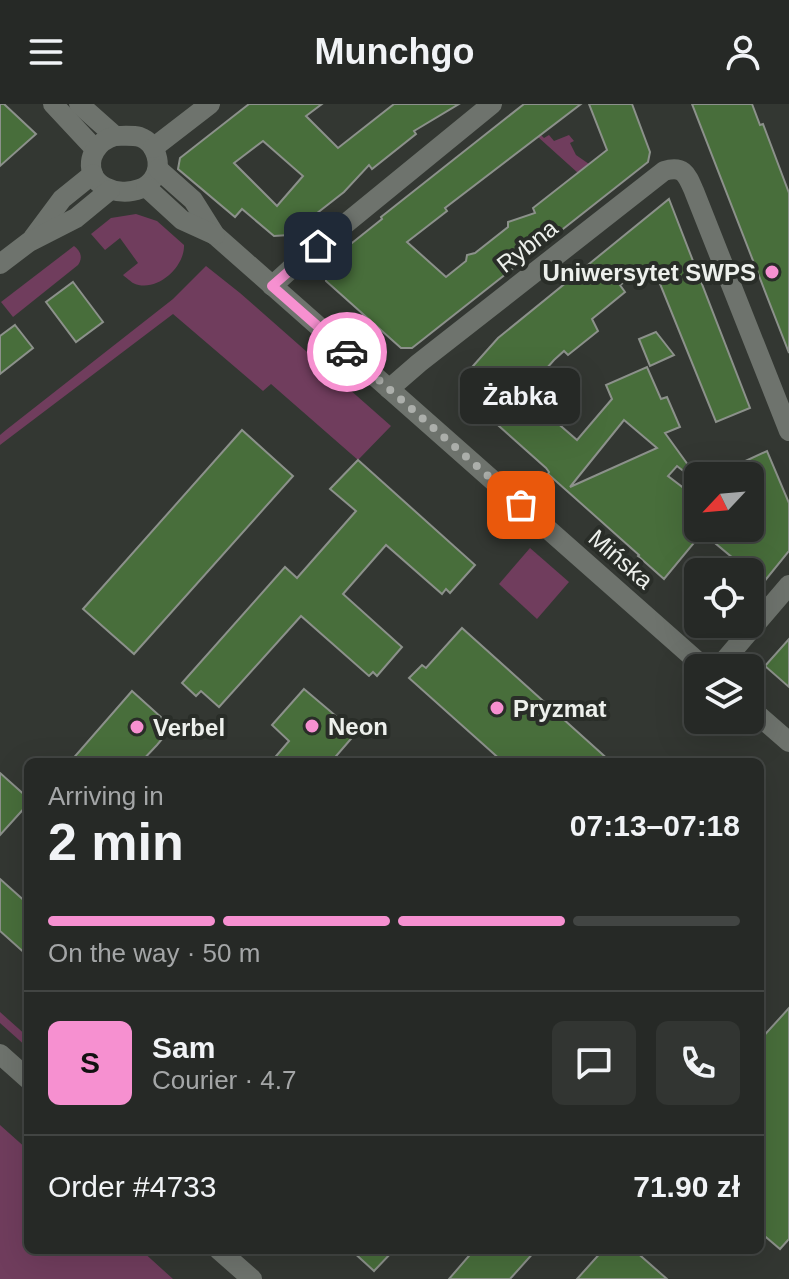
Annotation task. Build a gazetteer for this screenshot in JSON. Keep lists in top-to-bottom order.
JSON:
{
  "streets": {
    "street": ["Rybna", "Mińska"]
  },
  "crossings": [
    ["Rybna", "Mińska"]
  ],
  "places": [
    "Uniwersytet SWPS",
    "Żabka",
    "Pryzmat",
    "Neon",
    "Verbel"
  ],
  "north": "bottom left",
  "page": {
    "header": "Munchgo",
    "bubble": "Żabka",
    "heading": ["2 min", "Arriving in", "07:13–07:18"],
    "panel": [
      "Sam",
      "Courier · 4.7",
      "Order #4733",
      "71.90 zł"
    ],
    "bar": "On the way · 50 m",
    "round": "S"
  }
}
